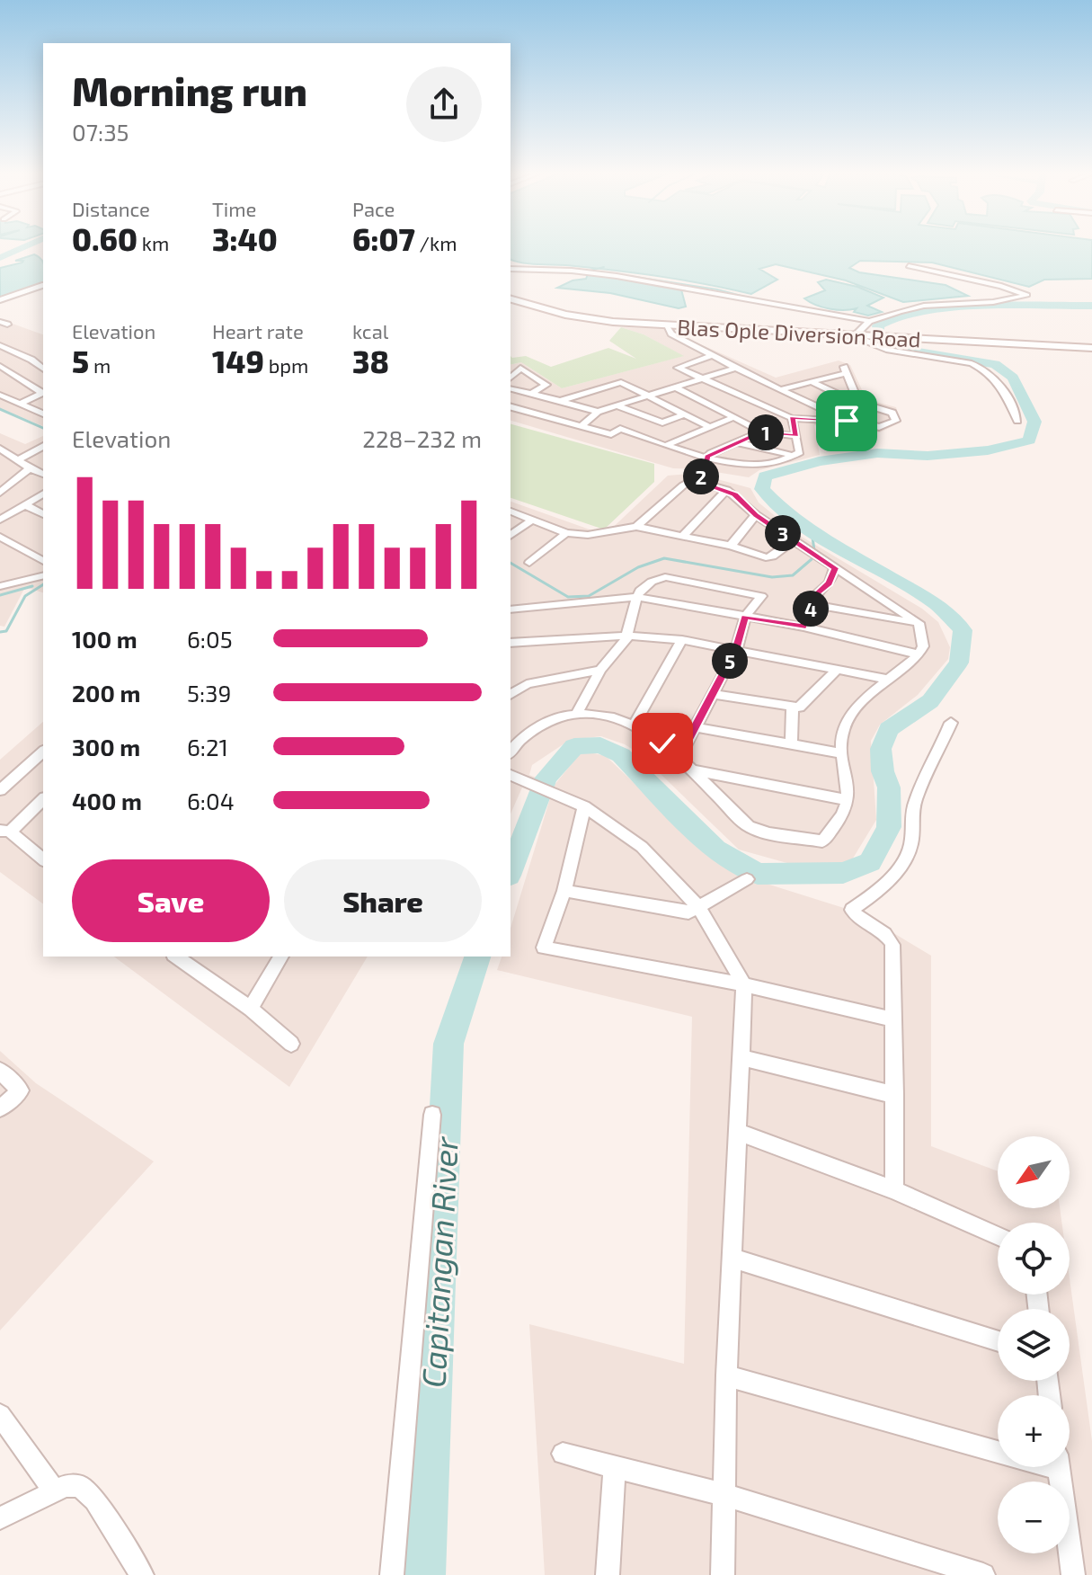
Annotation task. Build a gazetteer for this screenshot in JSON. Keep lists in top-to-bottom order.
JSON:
{
  "streets": {
    "main road": ["Blas Ople Diversion Road"]
  },
  "water": ["Capitangan River"],
  "north": "bottom left",
  "page": {
    "heading": ["Morning run", "07:35"],
    "stats": [
      ["Distance", "0.60 km"],
      ["Time", "3:40"],
      ["Pace", "6:07 /km"],
      ["Elevation", "5 m"],
      ["Heart rate", "149 bpm"],
      ["kcal", "38"]
    ],
    "chart": ["Elevation", "228–232 m"],
    "pins": [
      "1",
      "2",
      "3",
      "4",
      "5"
    ],
    "list": [
      {
        "name": "100 m",
        "note": "6:05"
      },
      {
        "name": "200 m",
        "note": "5:39"
      },
      {
        "name": "300 m",
        "note": "6:21"
      },
      {
        "name": "400 m",
        "note": "6:04"
      }
    ],
    "buttons": ["Save", "Share"],
    "map_buttons": ["+", "−"]
  }
}
